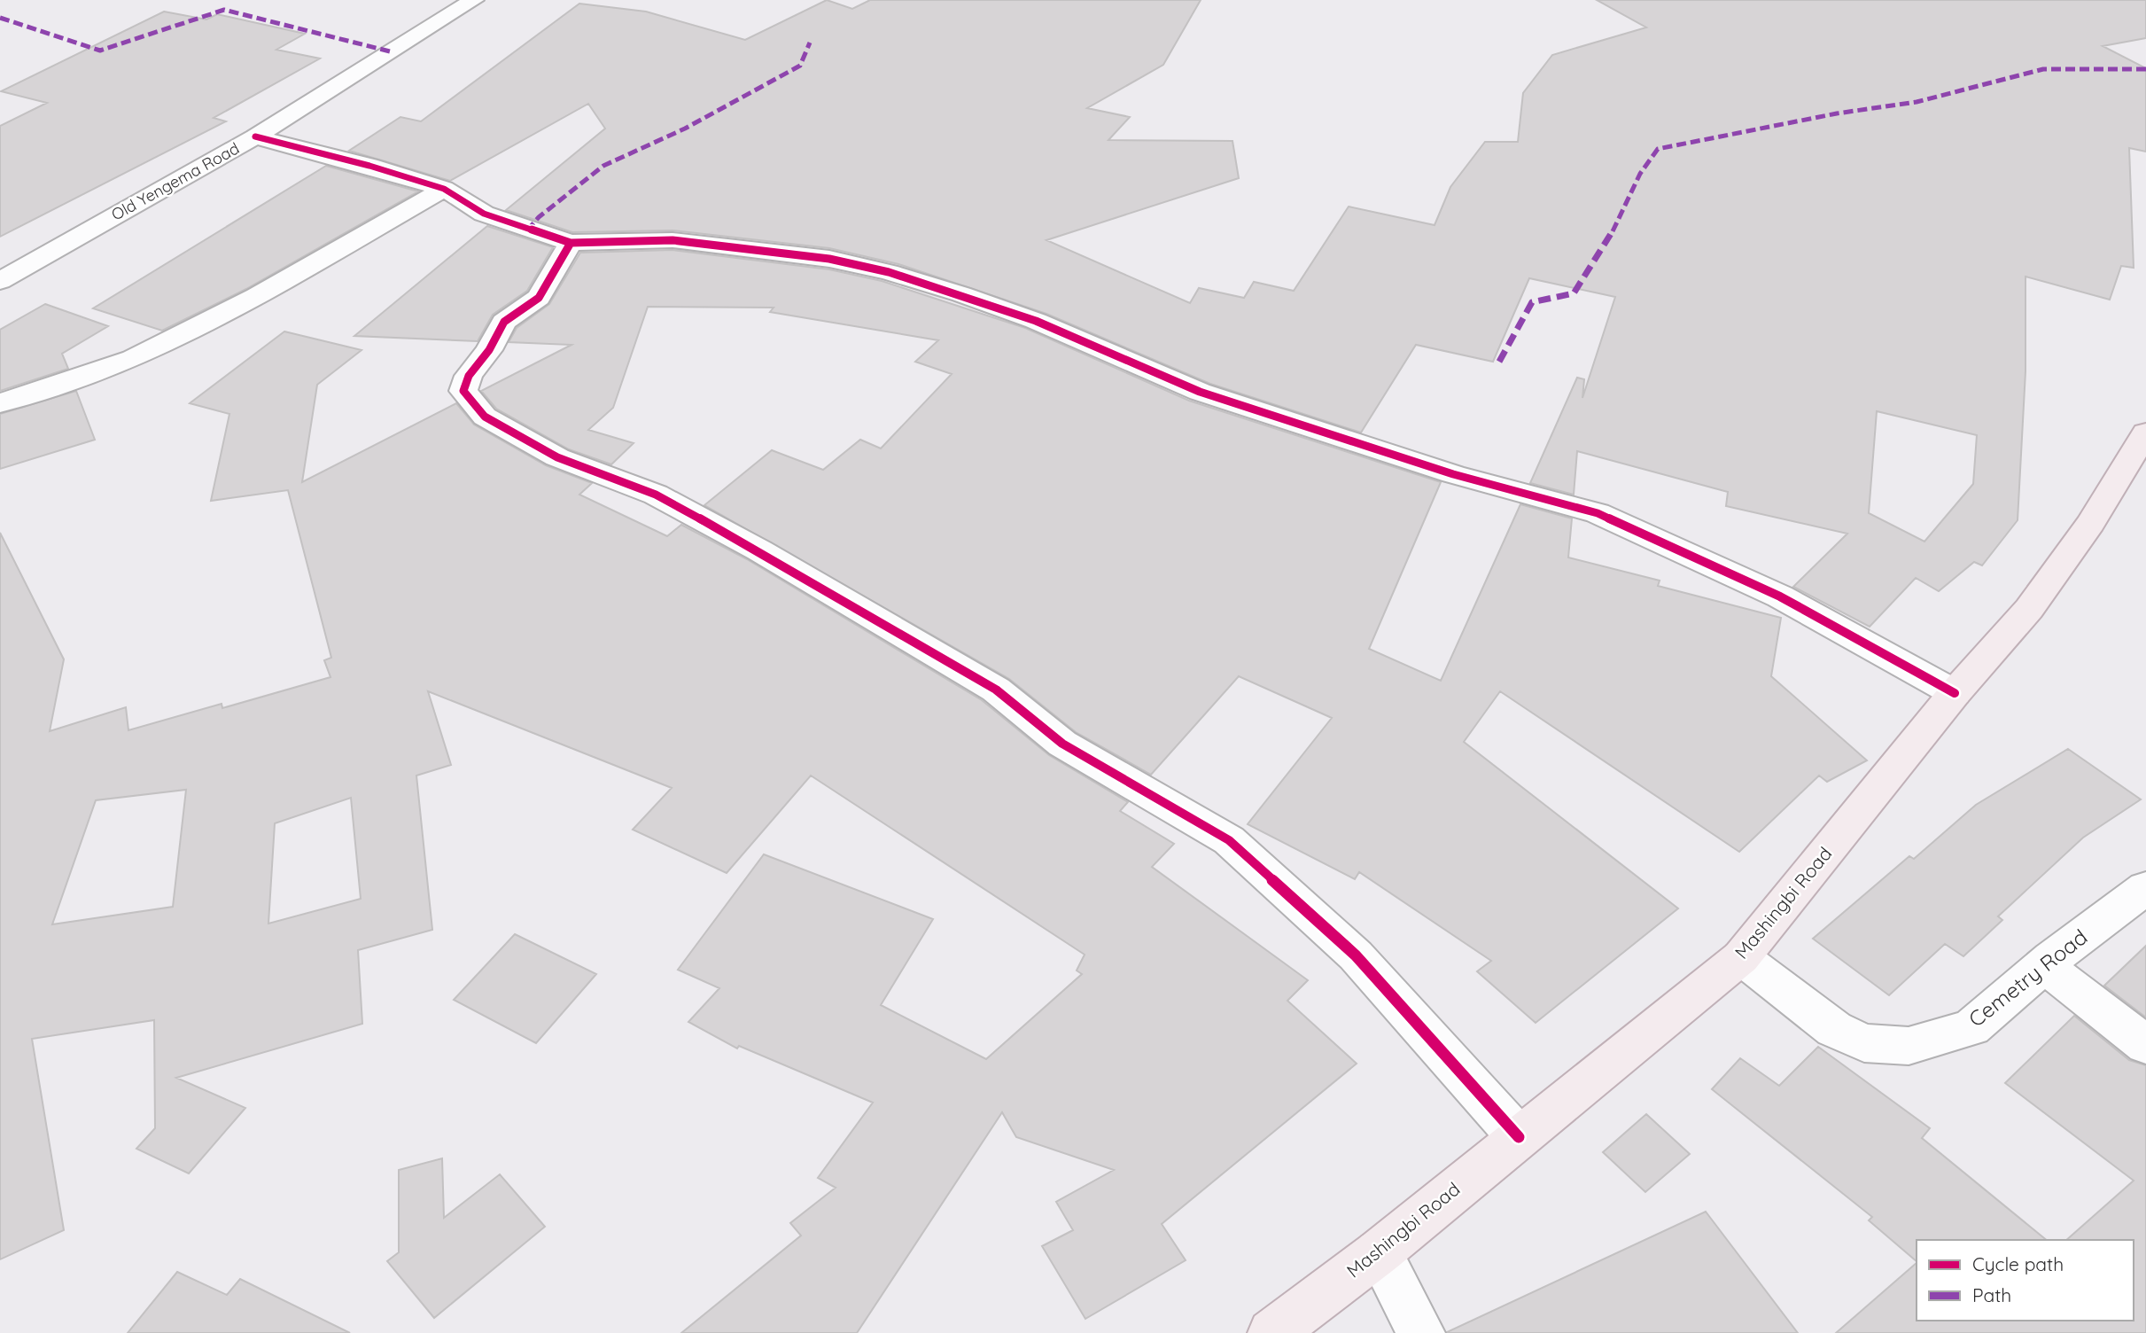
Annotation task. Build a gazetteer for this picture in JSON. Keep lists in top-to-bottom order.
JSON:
{
  "streets": {
    "main road": ["Mashingbi Road"],
    "street": ["Old Yengema Road", "Cemetry Road"]
  },
  "crossings": [
    ["Mashingbi Road", "Cemetry Road"]
  ],
  "legend": ["Cycle path", "Path"]
}
